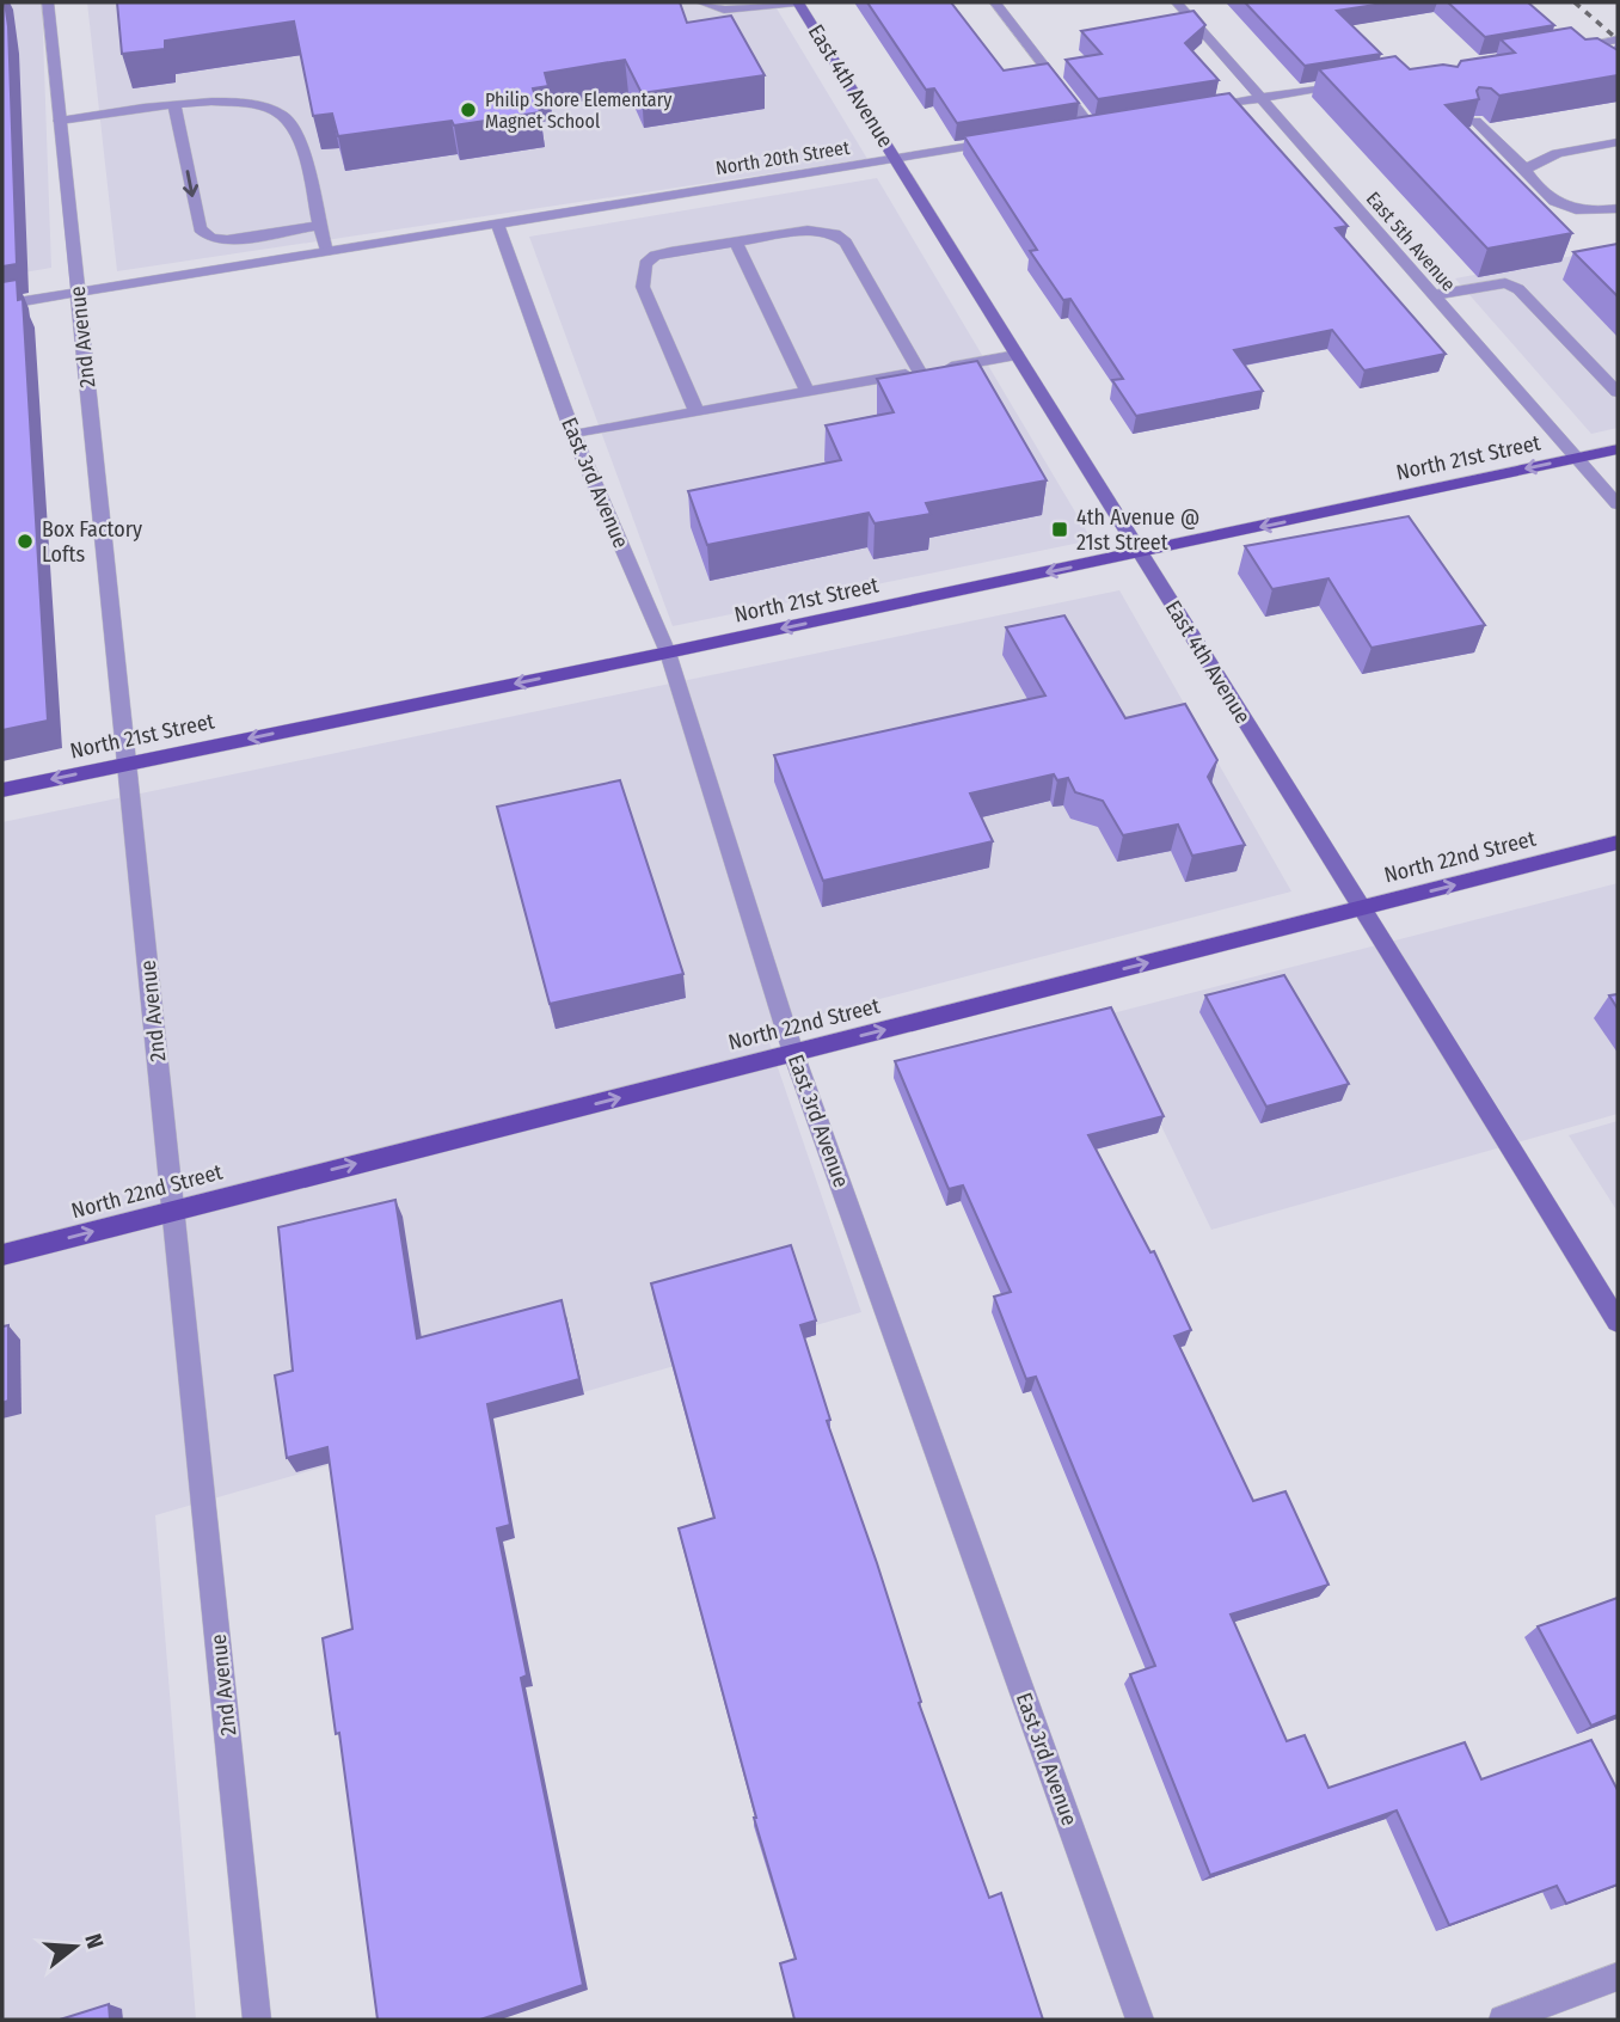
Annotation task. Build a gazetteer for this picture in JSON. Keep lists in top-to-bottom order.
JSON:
{
  "streets": {
    "main road": ["North 21st Street", "North 22nd Street"],
    "street": [
      "East 4th Avenue",
      "North 20th Street",
      "East 5th Avenue",
      "2nd Avenue",
      "East 3rd Avenue"
    ]
  },
  "crossings": [
    ["East 4th Avenue", "North 20th Street"],
    ["East 4th Avenue", "North 21st Street"],
    ["East 4th Avenue", "North 22nd Street"],
    ["North 20th Street", "2nd Avenue"],
    ["North 20th Street", "East 3rd Avenue"],
    ["East 5th Avenue", "North 21st Street"],
    ["2nd Avenue", "North 21st Street"],
    ["2nd Avenue", "North 22nd Street"],
    ["North 21st Street", "East 3rd Avenue"],
    ["East 3rd Avenue", "North 22nd Street"]
  ],
  "one_way": ["North 21st Street", "North 22nd Street"],
  "places": {
    "other": ["Philip Shore Elementary Magnet School", "Box Factory Lofts"],
    "transit": ["4th Avenue @ 21st Street"]
  },
  "north": "right"
}
